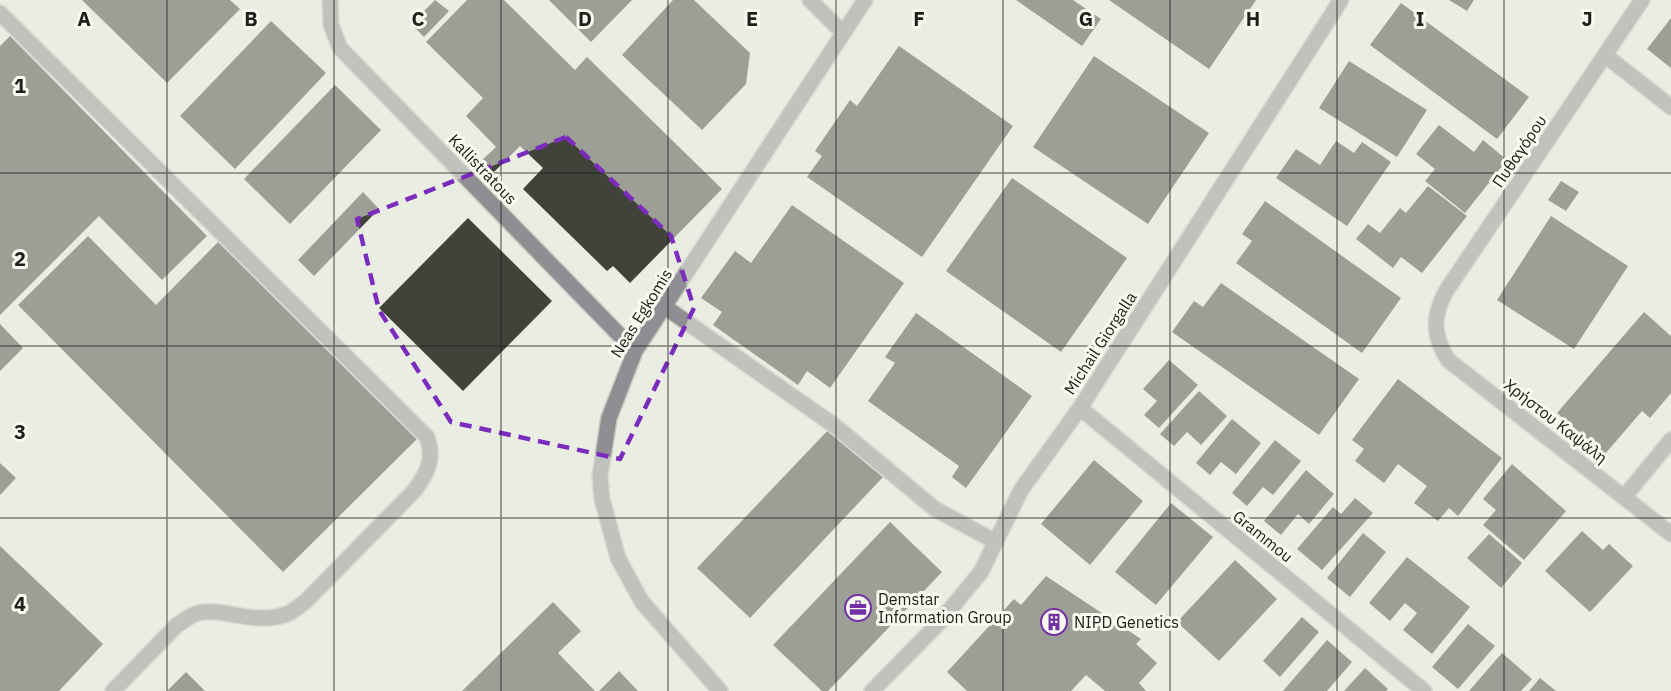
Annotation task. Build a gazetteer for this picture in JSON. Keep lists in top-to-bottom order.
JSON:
{
  "streets": {
    "street": [
      "Πυθαγόρου",
      "Kallistratous",
      "Neas Egkomis",
      "Michail Giorgalla",
      "Χρήστου Καψάλη",
      "Grammou"
    ]
  },
  "crossings": [
    ["Πυθαγόρου", "Χρήστου Καψάλη"],
    ["Kallistratous", "Neas Egkomis"],
    ["Michail Giorgalla", "Grammou"]
  ],
  "places": {
    "office": ["Demstar Information Group"],
    "building": ["NIPD Genetics"]
  },
  "grid": {
    "columns": [
      "A",
      "B",
      "C",
      "D",
      "E",
      "F",
      "G",
      "H",
      "I",
      "J"
    ],
    "rows": [
      "1",
      "2",
      "3",
      "4"
    ]
  }
}
